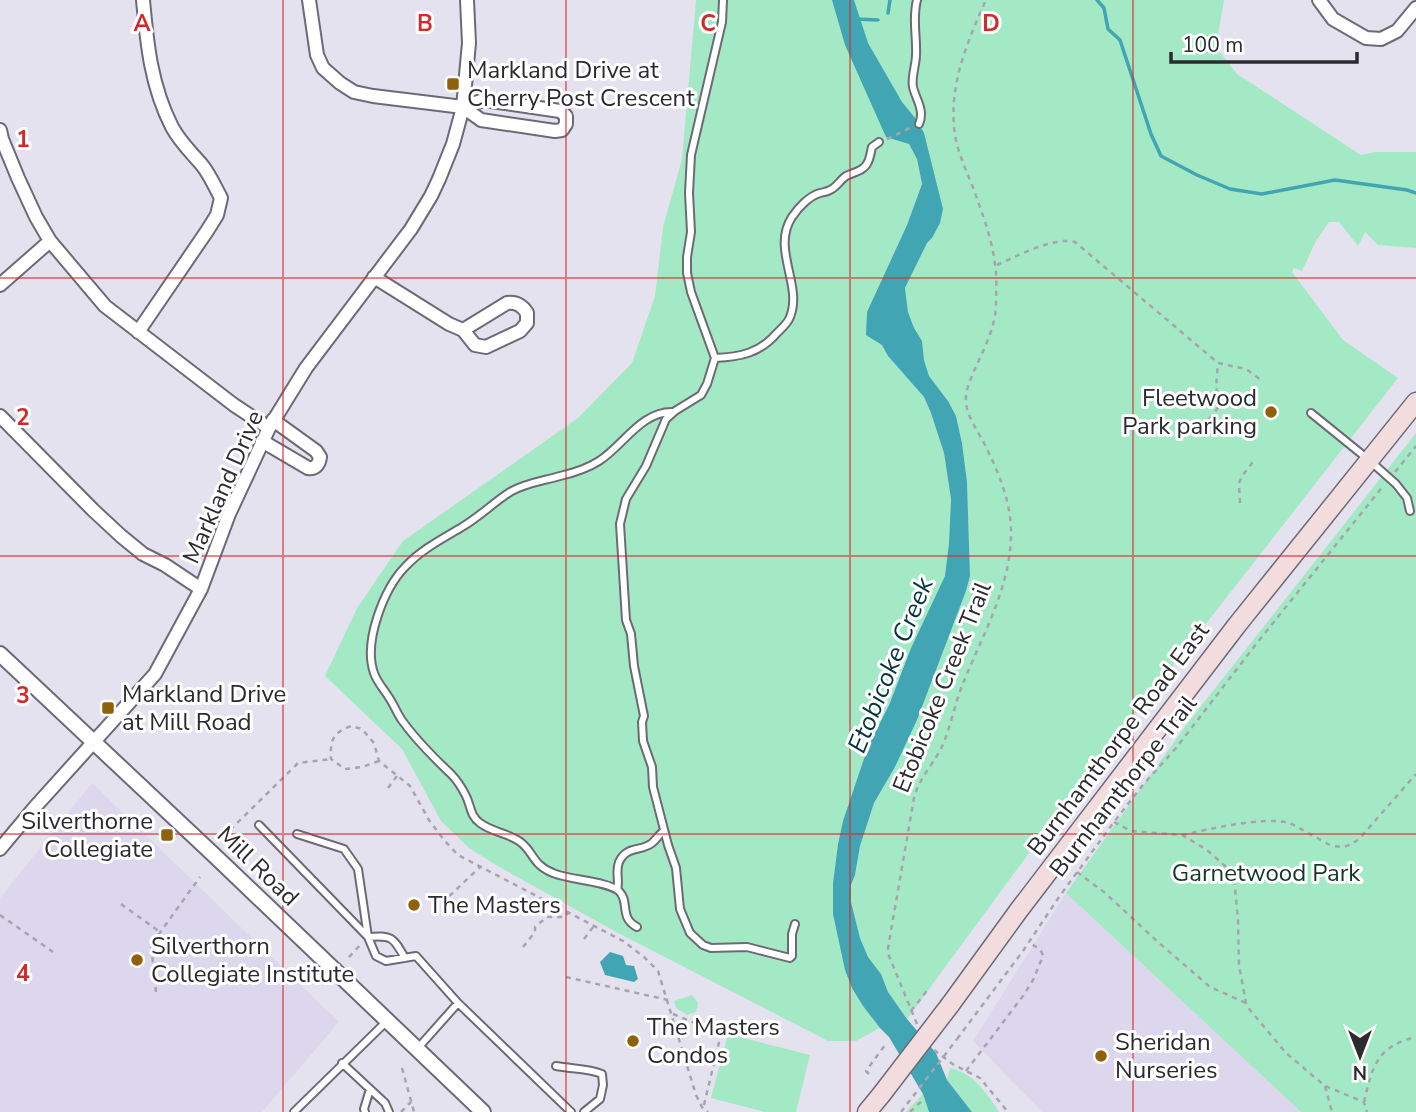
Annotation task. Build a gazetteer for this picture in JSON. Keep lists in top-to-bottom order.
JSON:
{
  "streets": {
    "main road": ["Burnhamthorpe Road East"],
    "street": ["Markland Drive", "Mill Road"],
    "path": ["Etobicoke Creek Trail", "Burnhamthorpe Trail"]
  },
  "crossings": [
    ["Markland Drive", "Mill Road"]
  ],
  "water": ["Etobicoke Creek"],
  "parks": ["Garnetwood Park"],
  "places": {
    "transit": ["Markland Drive at Cherry Post Crescent", "Markland Drive at Mill Road", "Silverthorne Collegiate"],
    "other": [
      "Fleetwood Park parking",
      "The Masters",
      "Silverthorn Collegiate Institute",
      "The Masters Condos",
      "Sheridan Nurseries"
    ]
  },
  "scale_bar": "100 m",
  "north": "bottom",
  "grid": {
    "columns": [
      "A",
      "B",
      "C",
      "D"
    ],
    "rows": [
      "1",
      "2",
      "3",
      "4"
    ]
  }
}
